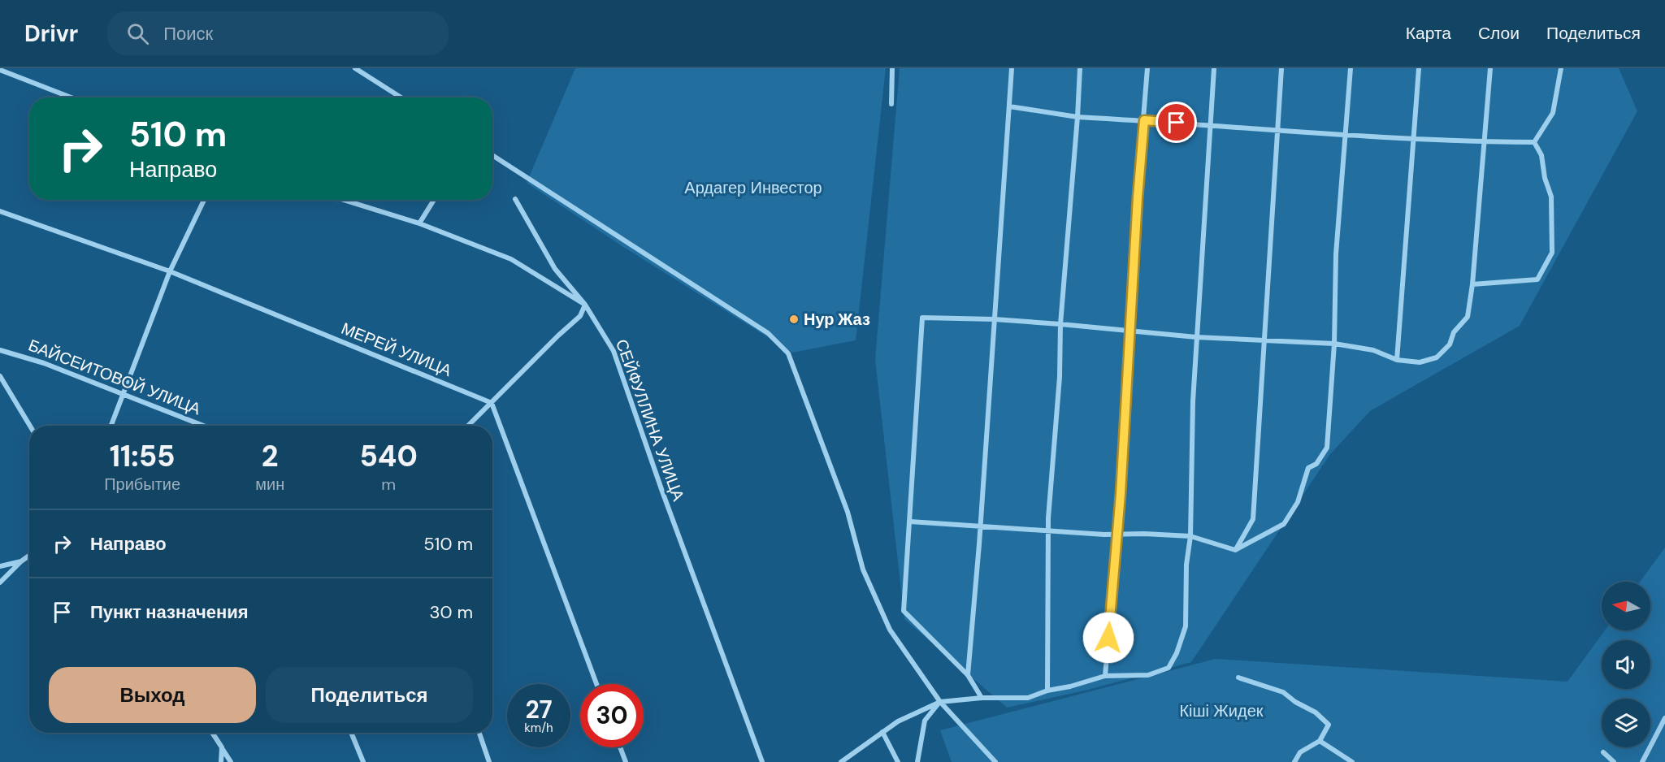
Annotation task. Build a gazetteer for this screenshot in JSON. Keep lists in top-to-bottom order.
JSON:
{
  "streets": {
    "street": ["МЕРЕЙ УЛИЦА", "БАЙСЕИТОВОЙ УЛИЦА", "СЕЙФУЛЛИНА УЛИЦА"]
  },
  "parks": ["Ардагер Инвестор", "Кіші Жидек"],
  "places": ["Нур Жаз"],
  "north": "left",
  "page": {
    "header": "Drivr",
    "search": "Поиск",
    "nav": ["Карта", "Слои", "Поделиться"],
    "turn": ["510 m", "Направо"],
    "eta": [
      "11:55",
      "Прибытие",
      "2",
      "мин",
      "540",
      "m"
    ],
    "list": [
      {
        "name": "Направо",
        "value": "510 m"
      },
      {
        "name": "Пункт назначения",
        "value": "30 m"
      }
    ],
    "buttons": ["Выход", "Поделиться"],
    "speed": "27 km/h",
    "limit": "30"
  }
}
